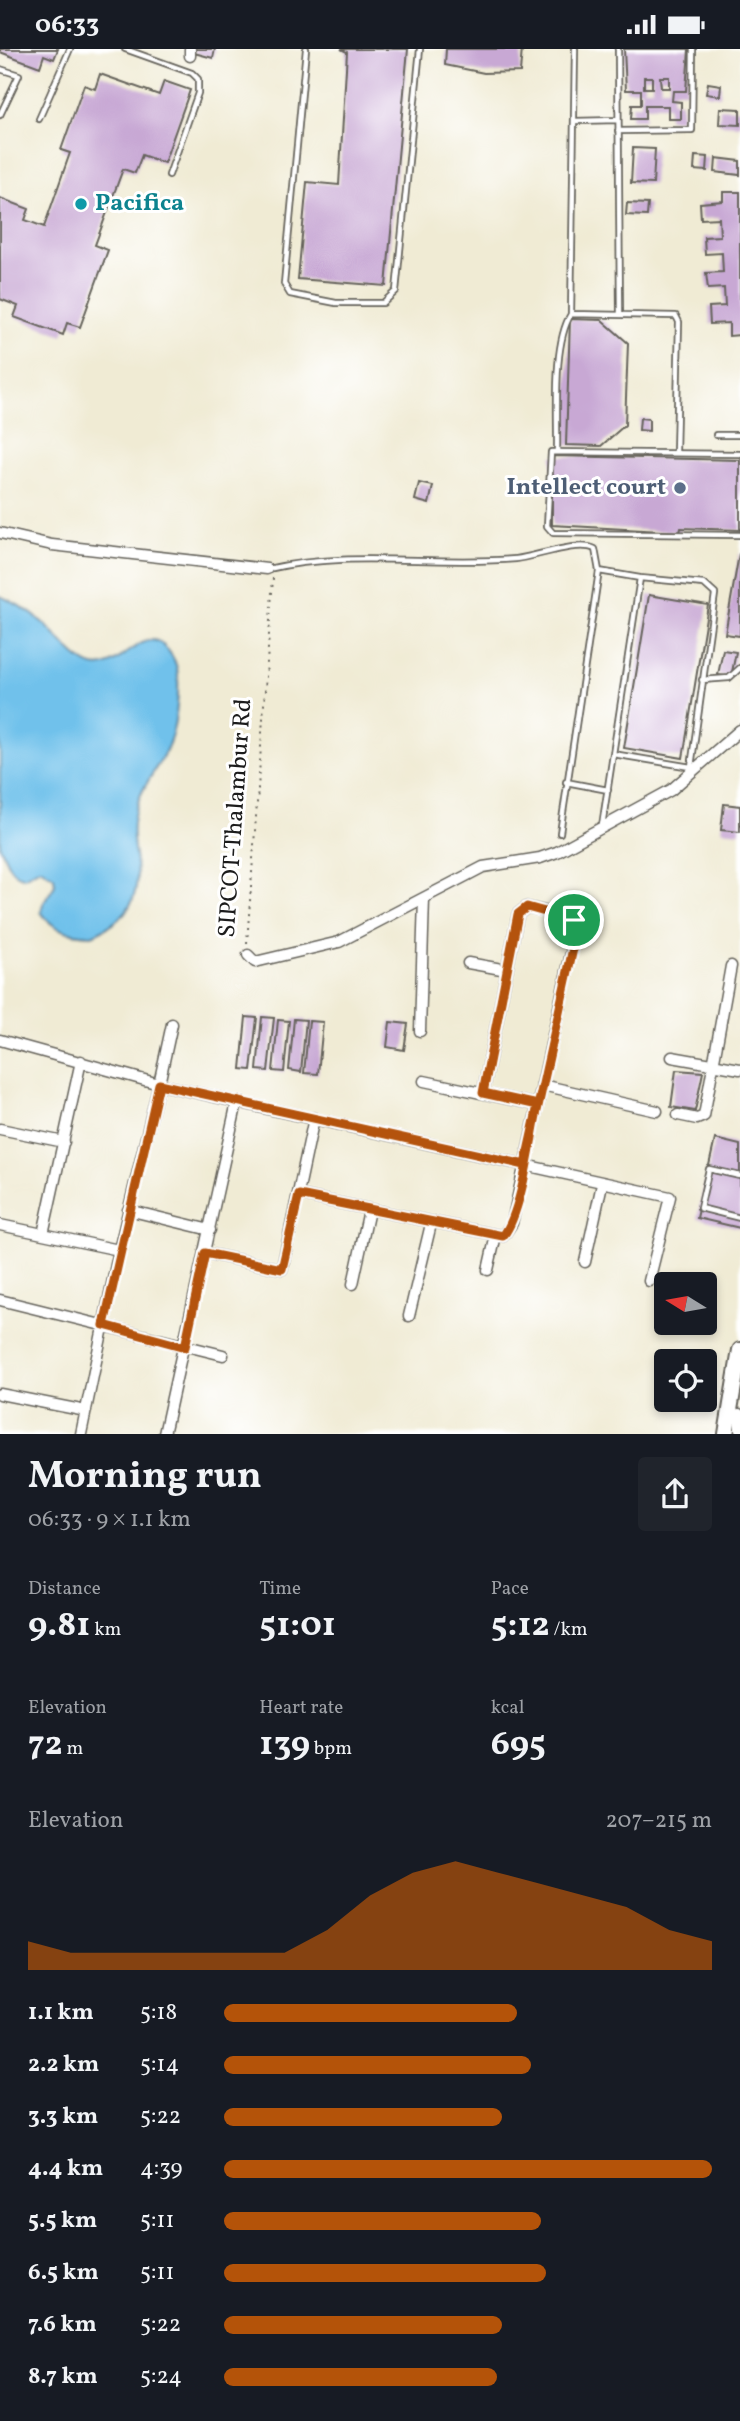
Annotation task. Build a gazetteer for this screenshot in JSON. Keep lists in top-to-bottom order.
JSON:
{
  "streets": {
    "street": ["SIPCOT-Thalambur Rd"]
  },
  "places": ["Pacifica", "Intellect court"],
  "north": "left",
  "page": {
    "status": "06:33",
    "heading": ["Morning run", "06:33 · 9 × 1.1 km"],
    "stats": [
      ["Distance", "9.81 km"],
      ["Time", "51:01"],
      ["Pace", "5:12 /km"],
      ["Elevation", "72 m"],
      ["Heart rate", "139 bpm"],
      ["kcal", "695"]
    ],
    "chart": ["Elevation", "207–215 m"],
    "list": [
      {
        "name": "1.1 km",
        "note": "5:18"
      },
      {
        "name": "2.2 km",
        "note": "5:14"
      },
      {
        "name": "3.3 km",
        "note": "5:22"
      },
      {
        "name": "4.4 km",
        "note": "4:39"
      },
      {
        "name": "5.5 km",
        "note": "5:11"
      },
      {
        "name": "6.5 km",
        "note": "5:11"
      },
      {
        "name": "7.6 km",
        "note": "5:22"
      },
      {
        "name": "8.7 km",
        "note": "5:24"
      }
    ]
  }
}
